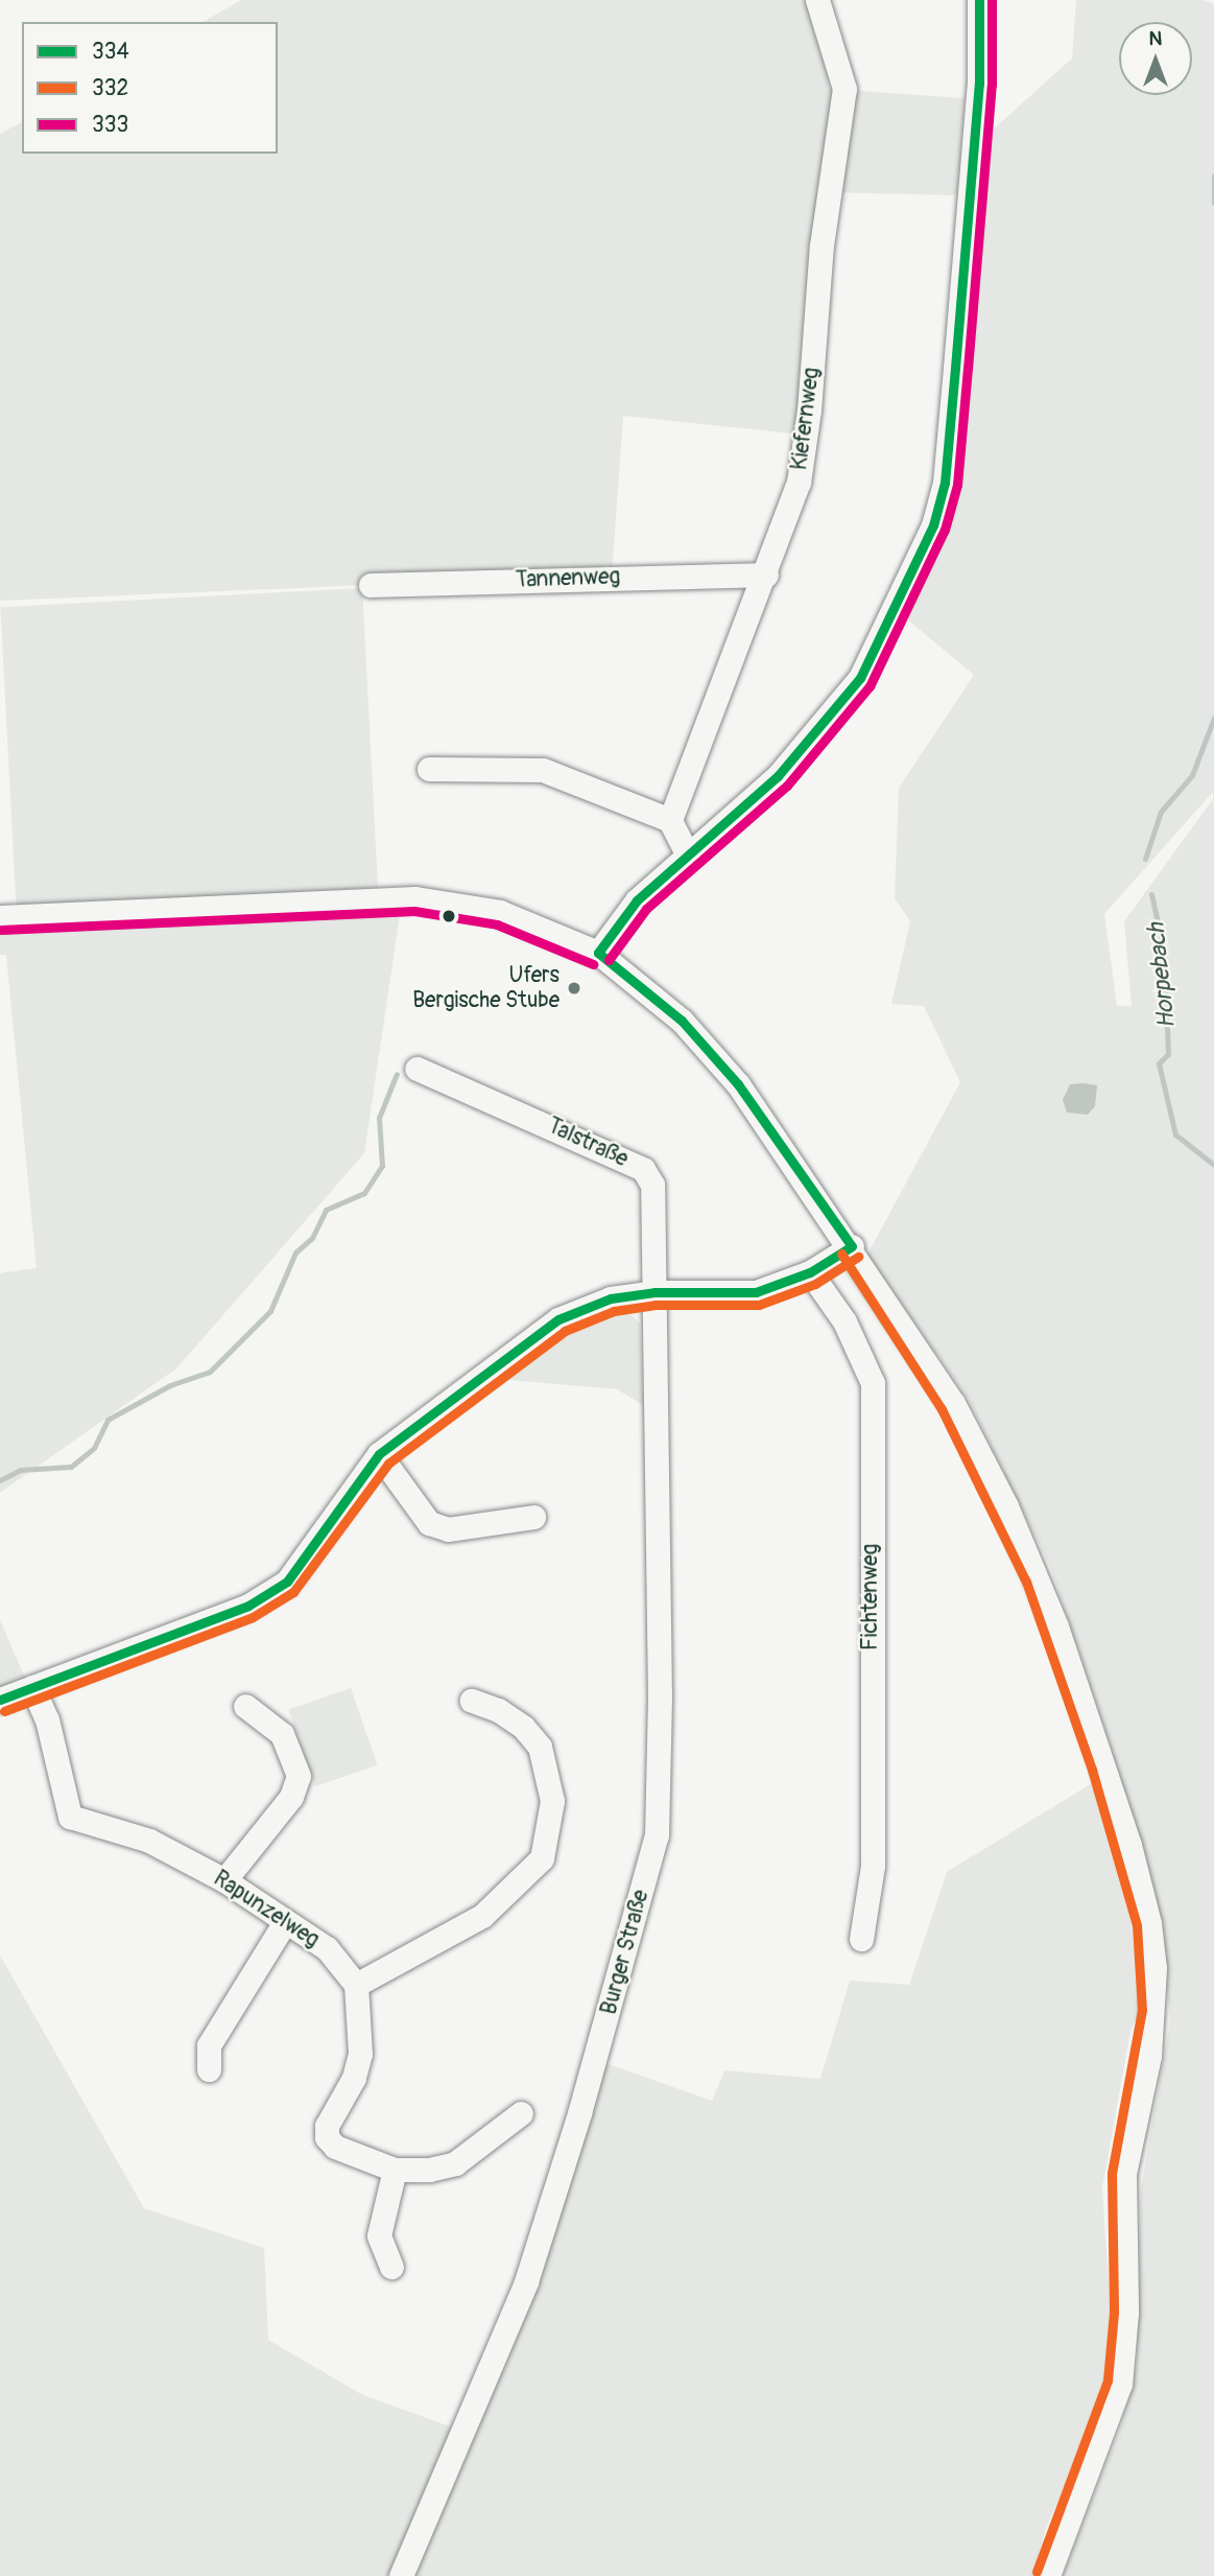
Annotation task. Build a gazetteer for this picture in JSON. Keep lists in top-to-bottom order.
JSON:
{
  "streets": {
    "street": [
      "Kiefernweg",
      "Tannenweg",
      "Talstraße",
      "Fichtenweg",
      "Rapunzelweg",
      "Burger Straße"
    ]
  },
  "crossings": [
    ["Kiefernweg", "Tannenweg"],
    ["Talstraße", "Burger Straße"]
  ],
  "water": ["Horpebach"],
  "places": ["Ufers Bergische Stube"],
  "lines": ["transit line 334", "transit line 333", "transit line 332"],
  "legend": ["334", "332", "333"],
  "north": "top"
}
